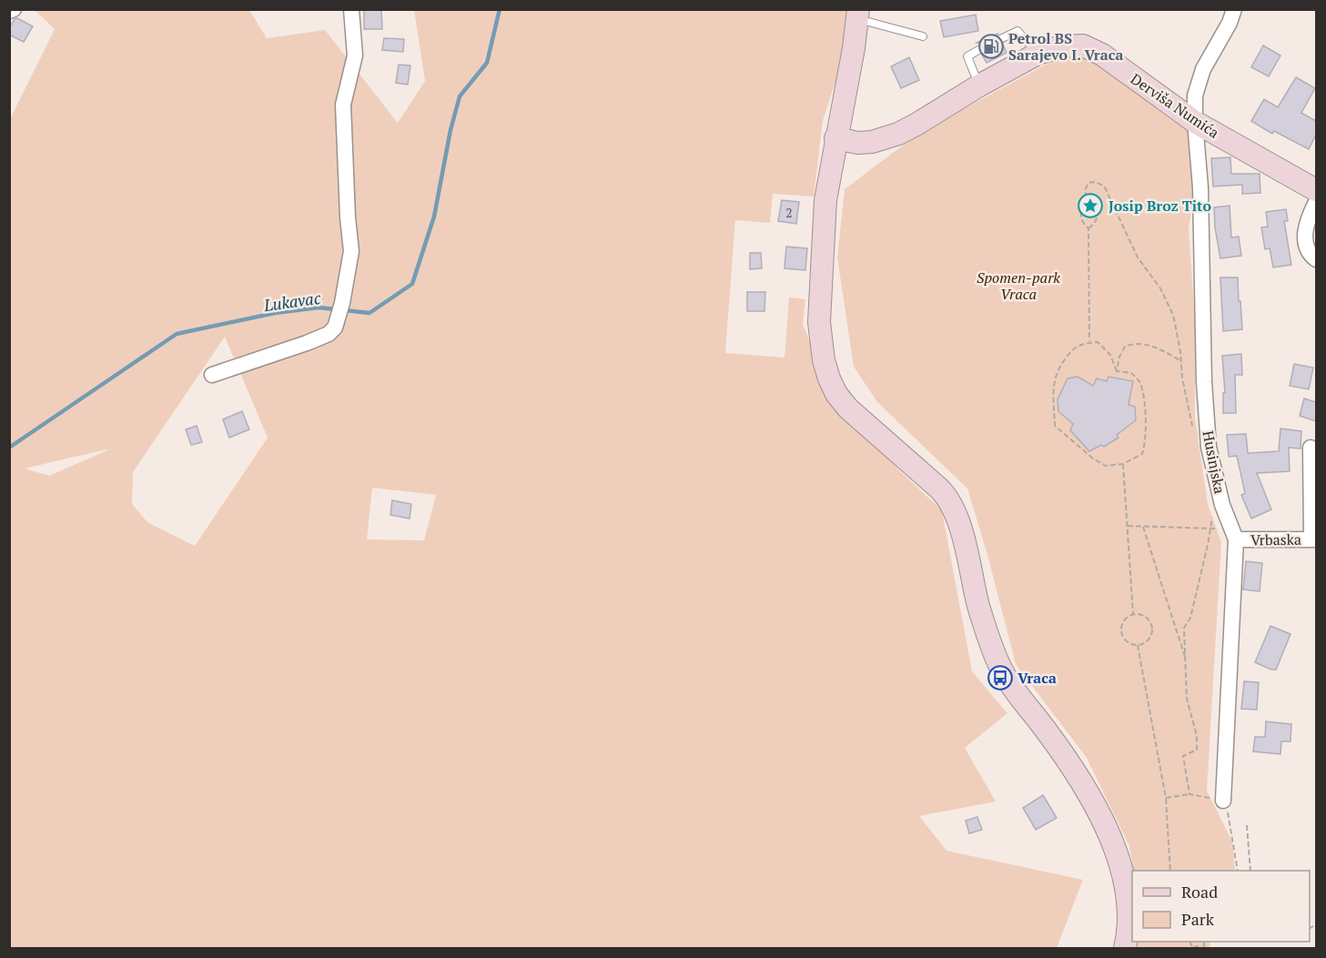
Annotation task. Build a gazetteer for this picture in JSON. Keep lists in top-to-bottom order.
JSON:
{
  "streets": {
    "main road": ["Derviša Numića"],
    "street": ["Husinjska", "Vrbaska"]
  },
  "crossings": [
    ["Derviša Numića", "Husinjska"],
    ["Husinjska", "Vrbaska"]
  ],
  "water": ["Lukavac"],
  "parks": ["Spomen-park Vraca"],
  "places": {
    "fuel station": ["Petrol BS Sarajevo I. Vraca"],
    "place": ["Josip Broz Tito"],
    "bus stop": ["Vraca"]
  },
  "house_numbers": ["2"],
  "legend": ["Road", "Park"]
}
